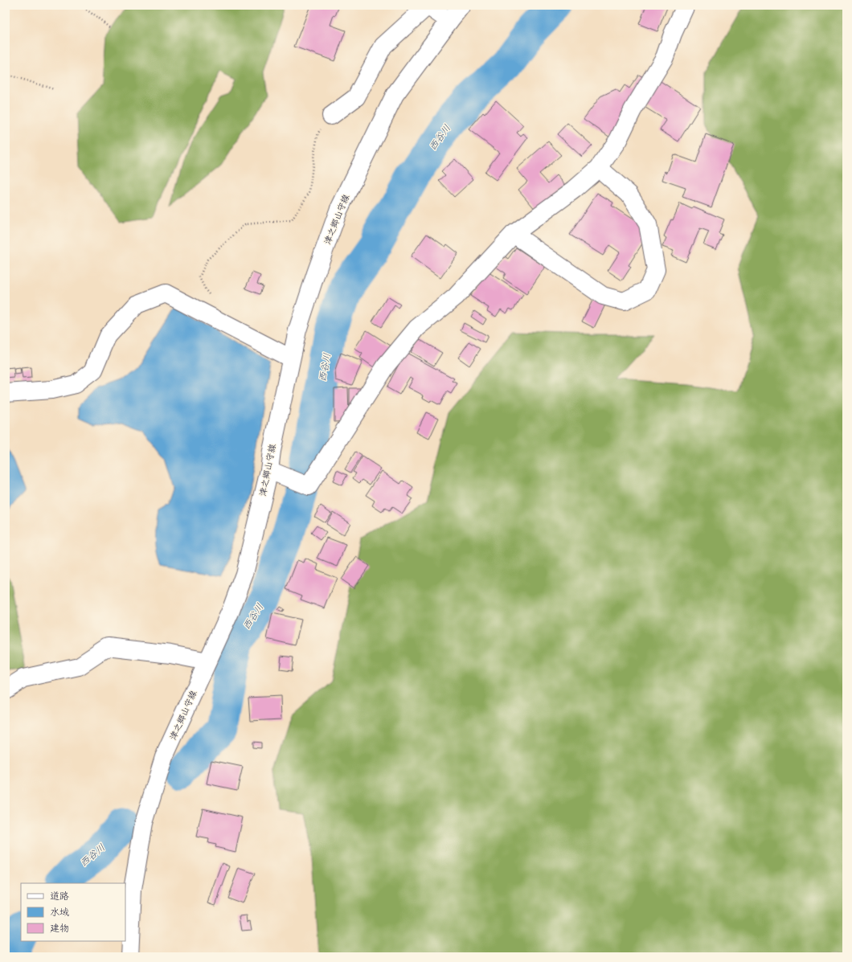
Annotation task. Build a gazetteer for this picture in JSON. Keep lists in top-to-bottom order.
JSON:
{
  "streets": {
    "street": ["津之郷山守線"]
  },
  "water": ["西谷川"],
  "legend": ["道路", "水域", "建物"]
}
